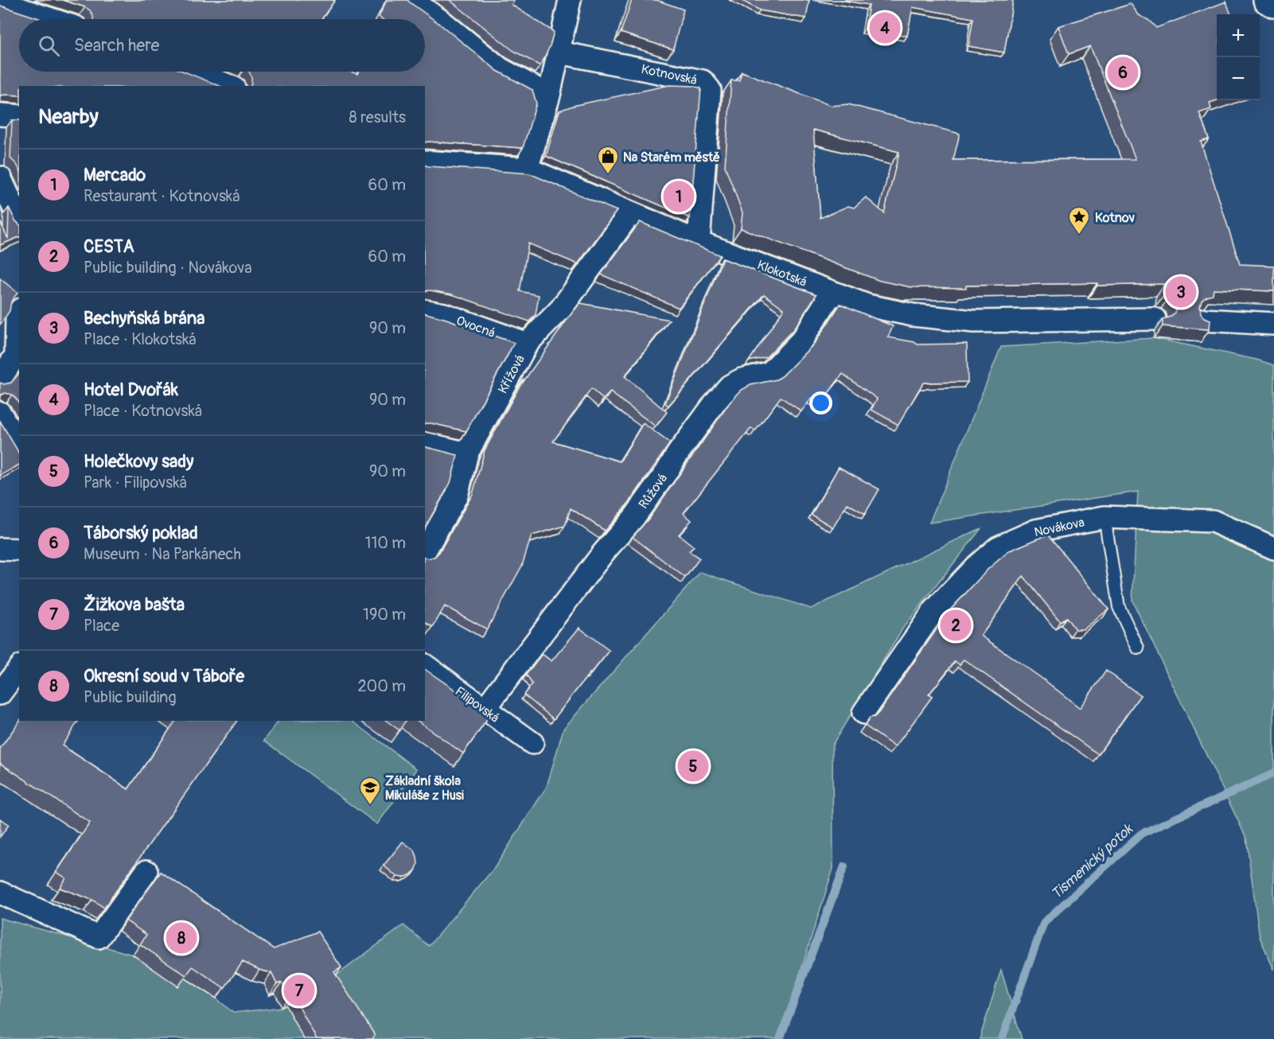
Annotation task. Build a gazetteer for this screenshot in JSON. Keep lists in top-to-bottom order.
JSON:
{
  "streets": {
    "street": [
      "Kotnovská",
      "Klokotská",
      "Ovocná",
      "Křížová",
      "Růžová",
      "Novákova",
      "Filipovská"
    ]
  },
  "crossings": [
    ["Kotnovská", "Klokotská"],
    ["Klokotská", "Křížová"],
    ["Klokotská", "Růžová"],
    ["Ovocná", "Křížová"],
    ["Růžová", "Filipovská"]
  ],
  "water": ["Tismenický potok"],
  "places": {
    "shop": ["Na Starém městě"],
    "place": ["Kotnov"],
    "school or university": ["Základní škola Mikuláše z Husi"]
  },
  "page": {
    "pins": [
      "4",
      "6",
      "1",
      "3",
      "2",
      "5",
      "8",
      "7"
    ],
    "map_buttons": ["+", "−"],
    "search": "Search here",
    "heading": ["Nearby", "8 results"],
    "list": [
      {
        "mark": "1",
        "name": "Mercado",
        "note": "Restaurant · Kotnovská",
        "value": "60 m"
      },
      {
        "mark": "2",
        "name": "CESTA",
        "note": "Public building · Novákova",
        "value": "60 m"
      },
      {
        "mark": "3",
        "name": "Bechyňská brána",
        "note": "Place · Klokotská",
        "value": "90 m"
      },
      {
        "mark": "4",
        "name": "Hotel Dvořák",
        "note": "Place · Kotnovská",
        "value": "90 m"
      },
      {
        "mark": "5",
        "name": "Holečkovy sady",
        "note": "Park · Filipovská",
        "value": "90 m"
      },
      {
        "mark": "6",
        "name": "Táborský poklad",
        "note": "Museum · Na Parkánech",
        "value": "110 m"
      },
      {
        "mark": "7",
        "name": "Žižkova bašta",
        "note": "Place",
        "value": "190 m"
      },
      {
        "mark": "8",
        "name": "Okresní soud v Táboře",
        "note": "Public building",
        "value": "200 m"
      }
    ]
  }
}
